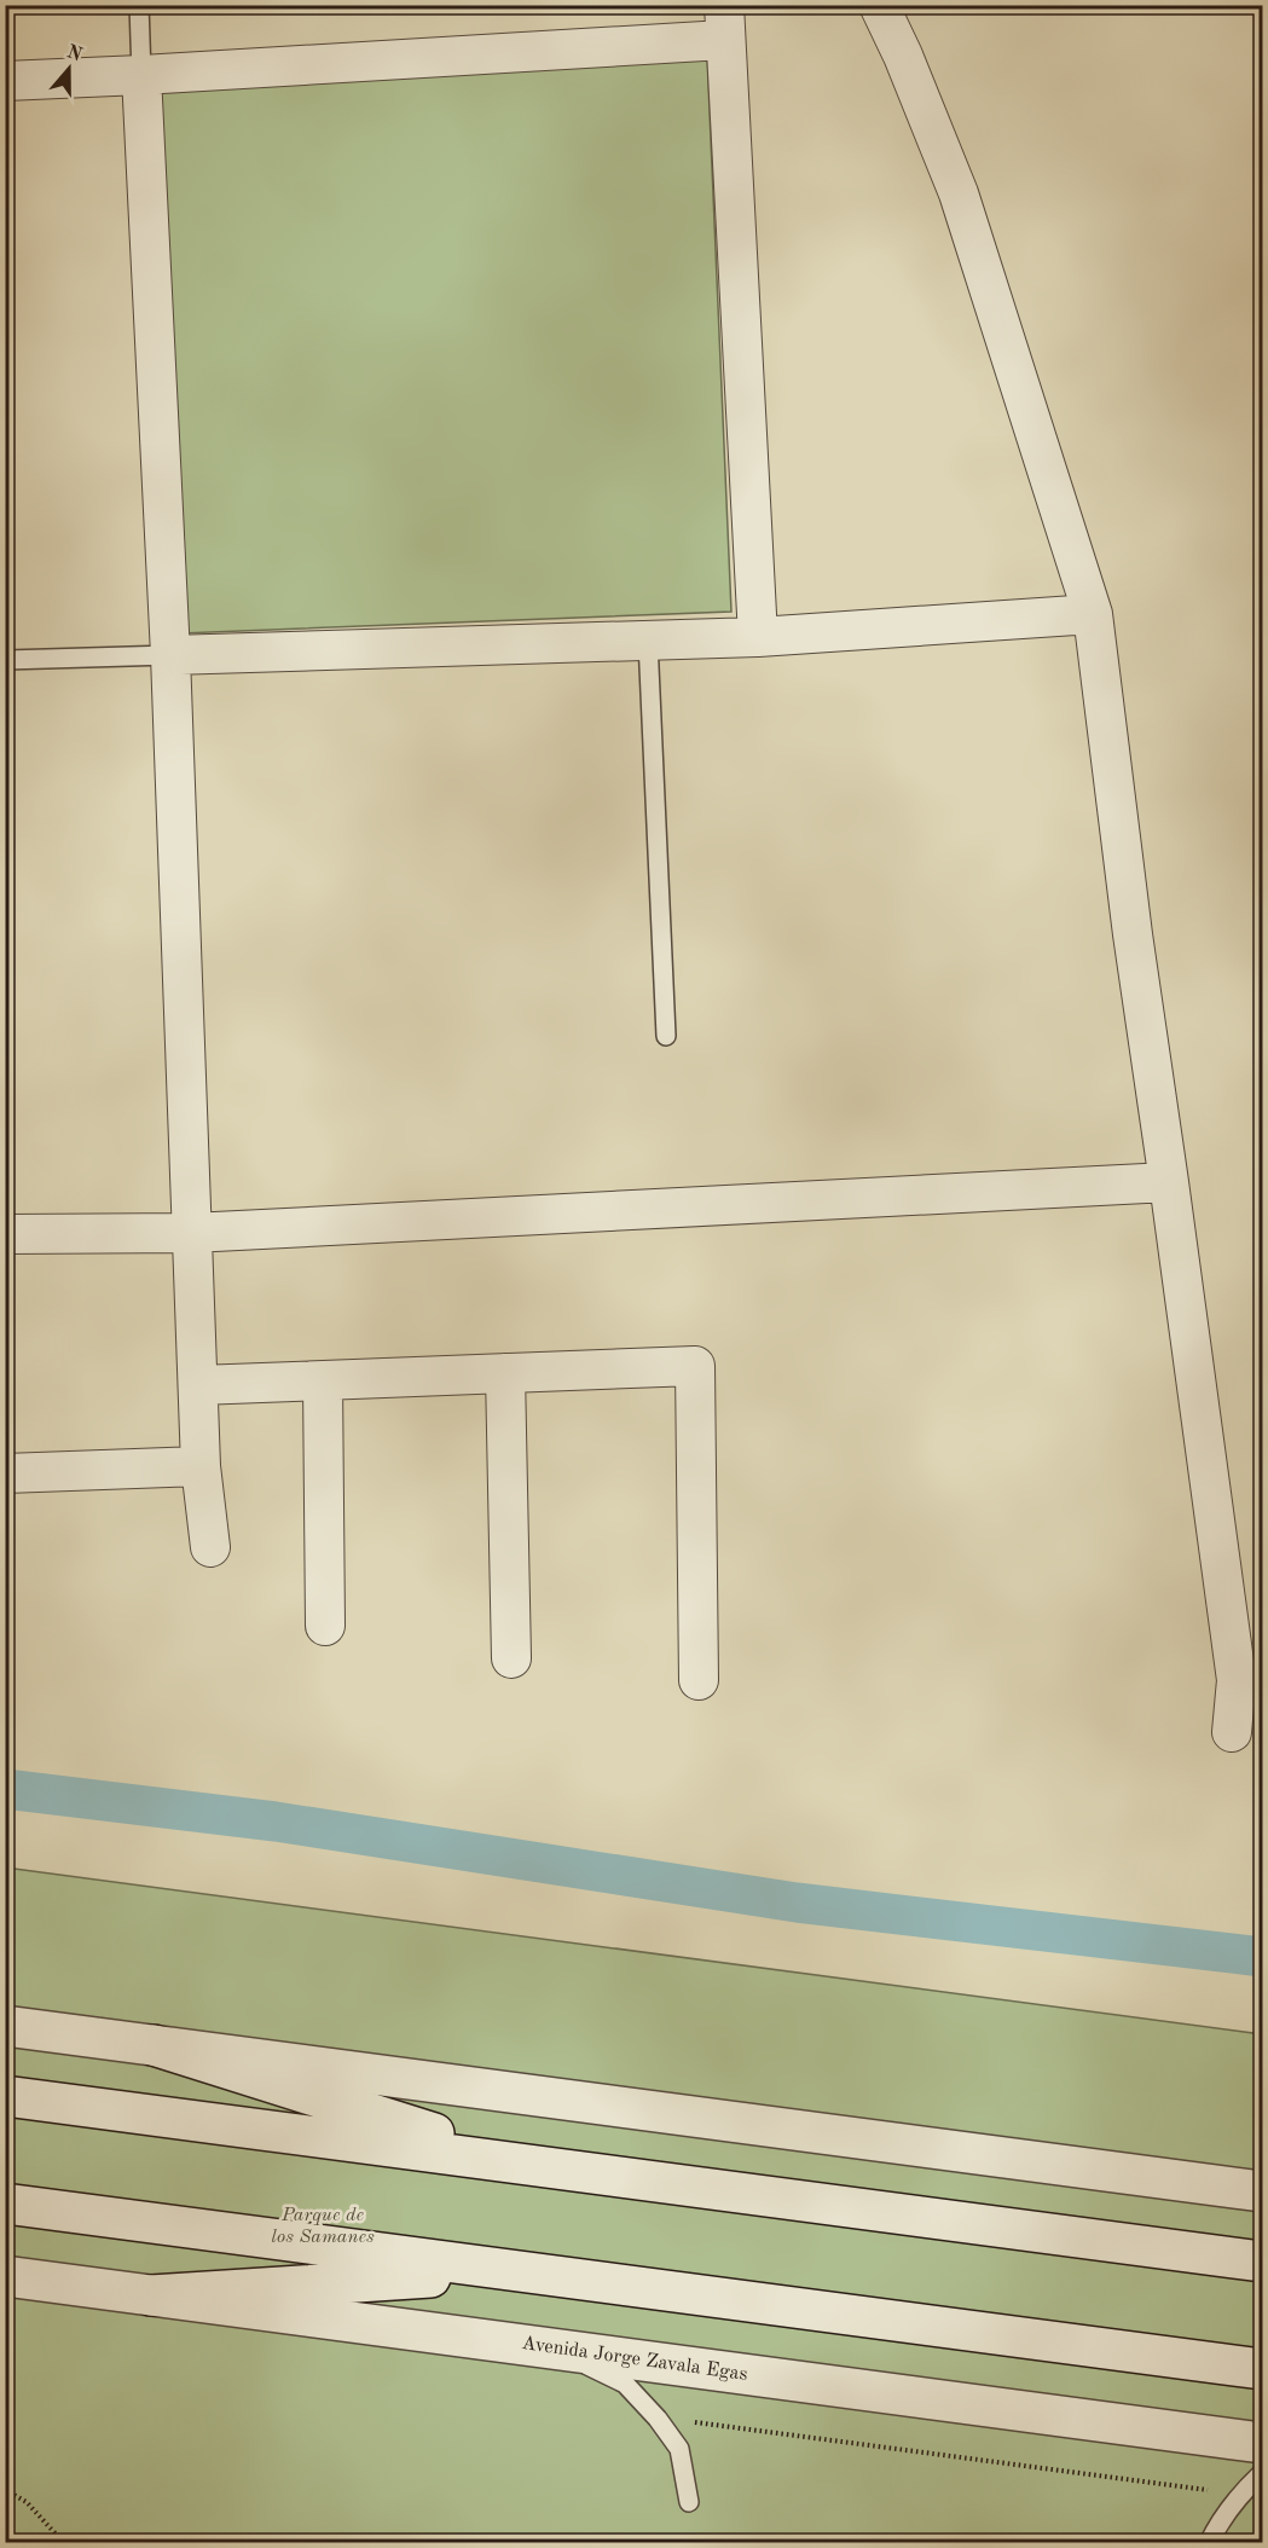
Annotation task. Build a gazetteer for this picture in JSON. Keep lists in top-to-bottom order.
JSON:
{
  "streets": {
    "main road": ["Avenida Jorge Zavala Egas"]
  },
  "parks": ["Parque de los Samanes"],
  "north": "top"
}
